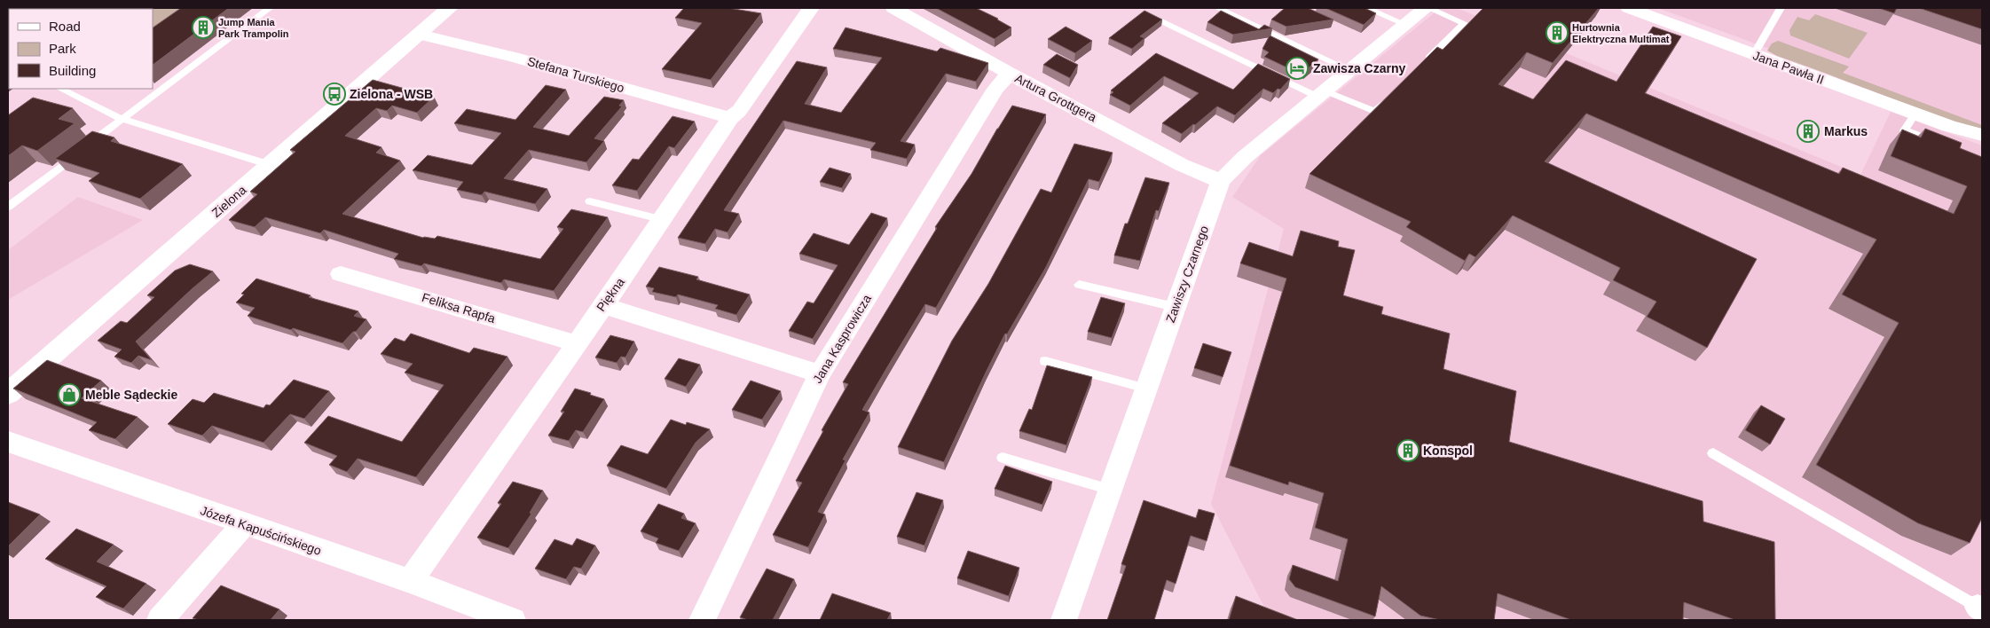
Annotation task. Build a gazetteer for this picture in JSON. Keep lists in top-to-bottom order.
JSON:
{
  "streets": {
    "street": [
      "Jana Pawła II",
      "Stefana Turskiego",
      "Artura Grottgera",
      "Zielona",
      "Zawiszy Czarnego",
      "Piękna",
      "Feliksa Rapfa",
      "Jana Kasprowicza",
      "Józefa Kapuścińskiego"
    ]
  },
  "crossings": [
    ["Stefana Turskiego", "Zielona"],
    ["Stefana Turskiego", "Piękna"],
    ["Artura Grottgera", "Zawiszy Czarnego"],
    ["Artura Grottgera", "Jana Kasprowicza"],
    ["Piękna", "Feliksa Rapfa"],
    ["Piękna", "Józefa Kapuścińskiego"]
  ],
  "places": {
    "building": [
      "Jump Mania Park Trampolin",
      "Hurtownia Elektryczna Multimat",
      "Markus",
      "Konspol"
    ],
    "hotel": ["Zawisza Czarny"],
    "bus stop": ["Zielona - WSB"],
    "shop": ["Meble Sądeckie"]
  },
  "legend": ["Road", "Park", "Building"]
}
